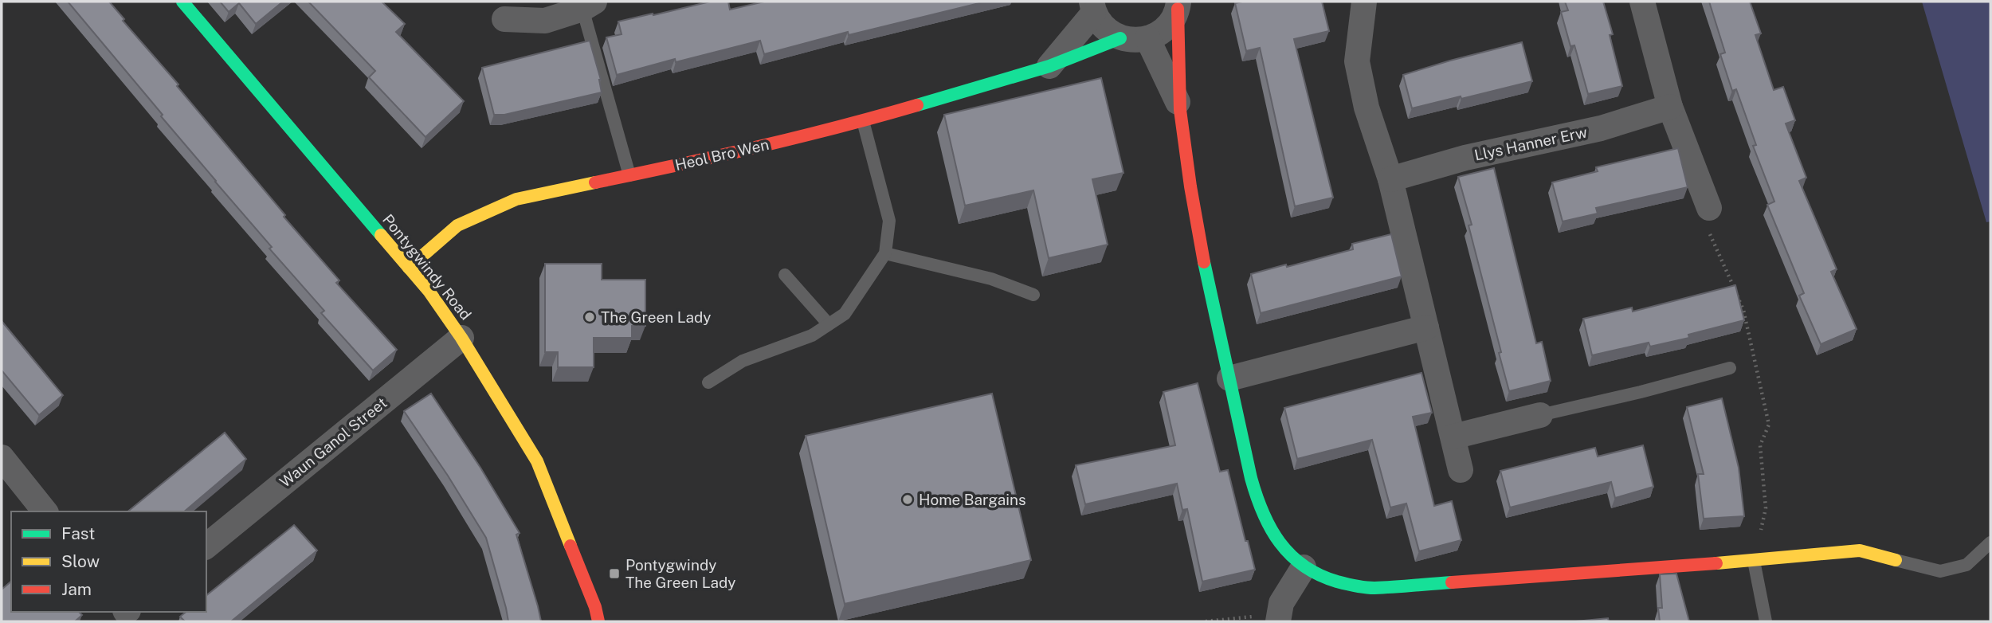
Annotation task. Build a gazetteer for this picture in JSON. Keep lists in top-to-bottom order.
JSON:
{
  "streets": {
    "street": [
      "Llys Hanner Erw",
      "Heol Bro Wen",
      "Pontygwindy Road",
      "Waun Ganol Street"
    ]
  },
  "crossings": [
    ["Heol Bro Wen", "Pontygwindy Road"],
    ["Pontygwindy Road", "Waun Ganol Street"]
  ],
  "places": {
    "other": ["The Green Lady", "Home Bargains"],
    "transit": ["Pontygwindy The Green Lady"]
  },
  "legend": ["Fast", "Slow", "Jam"]
}
